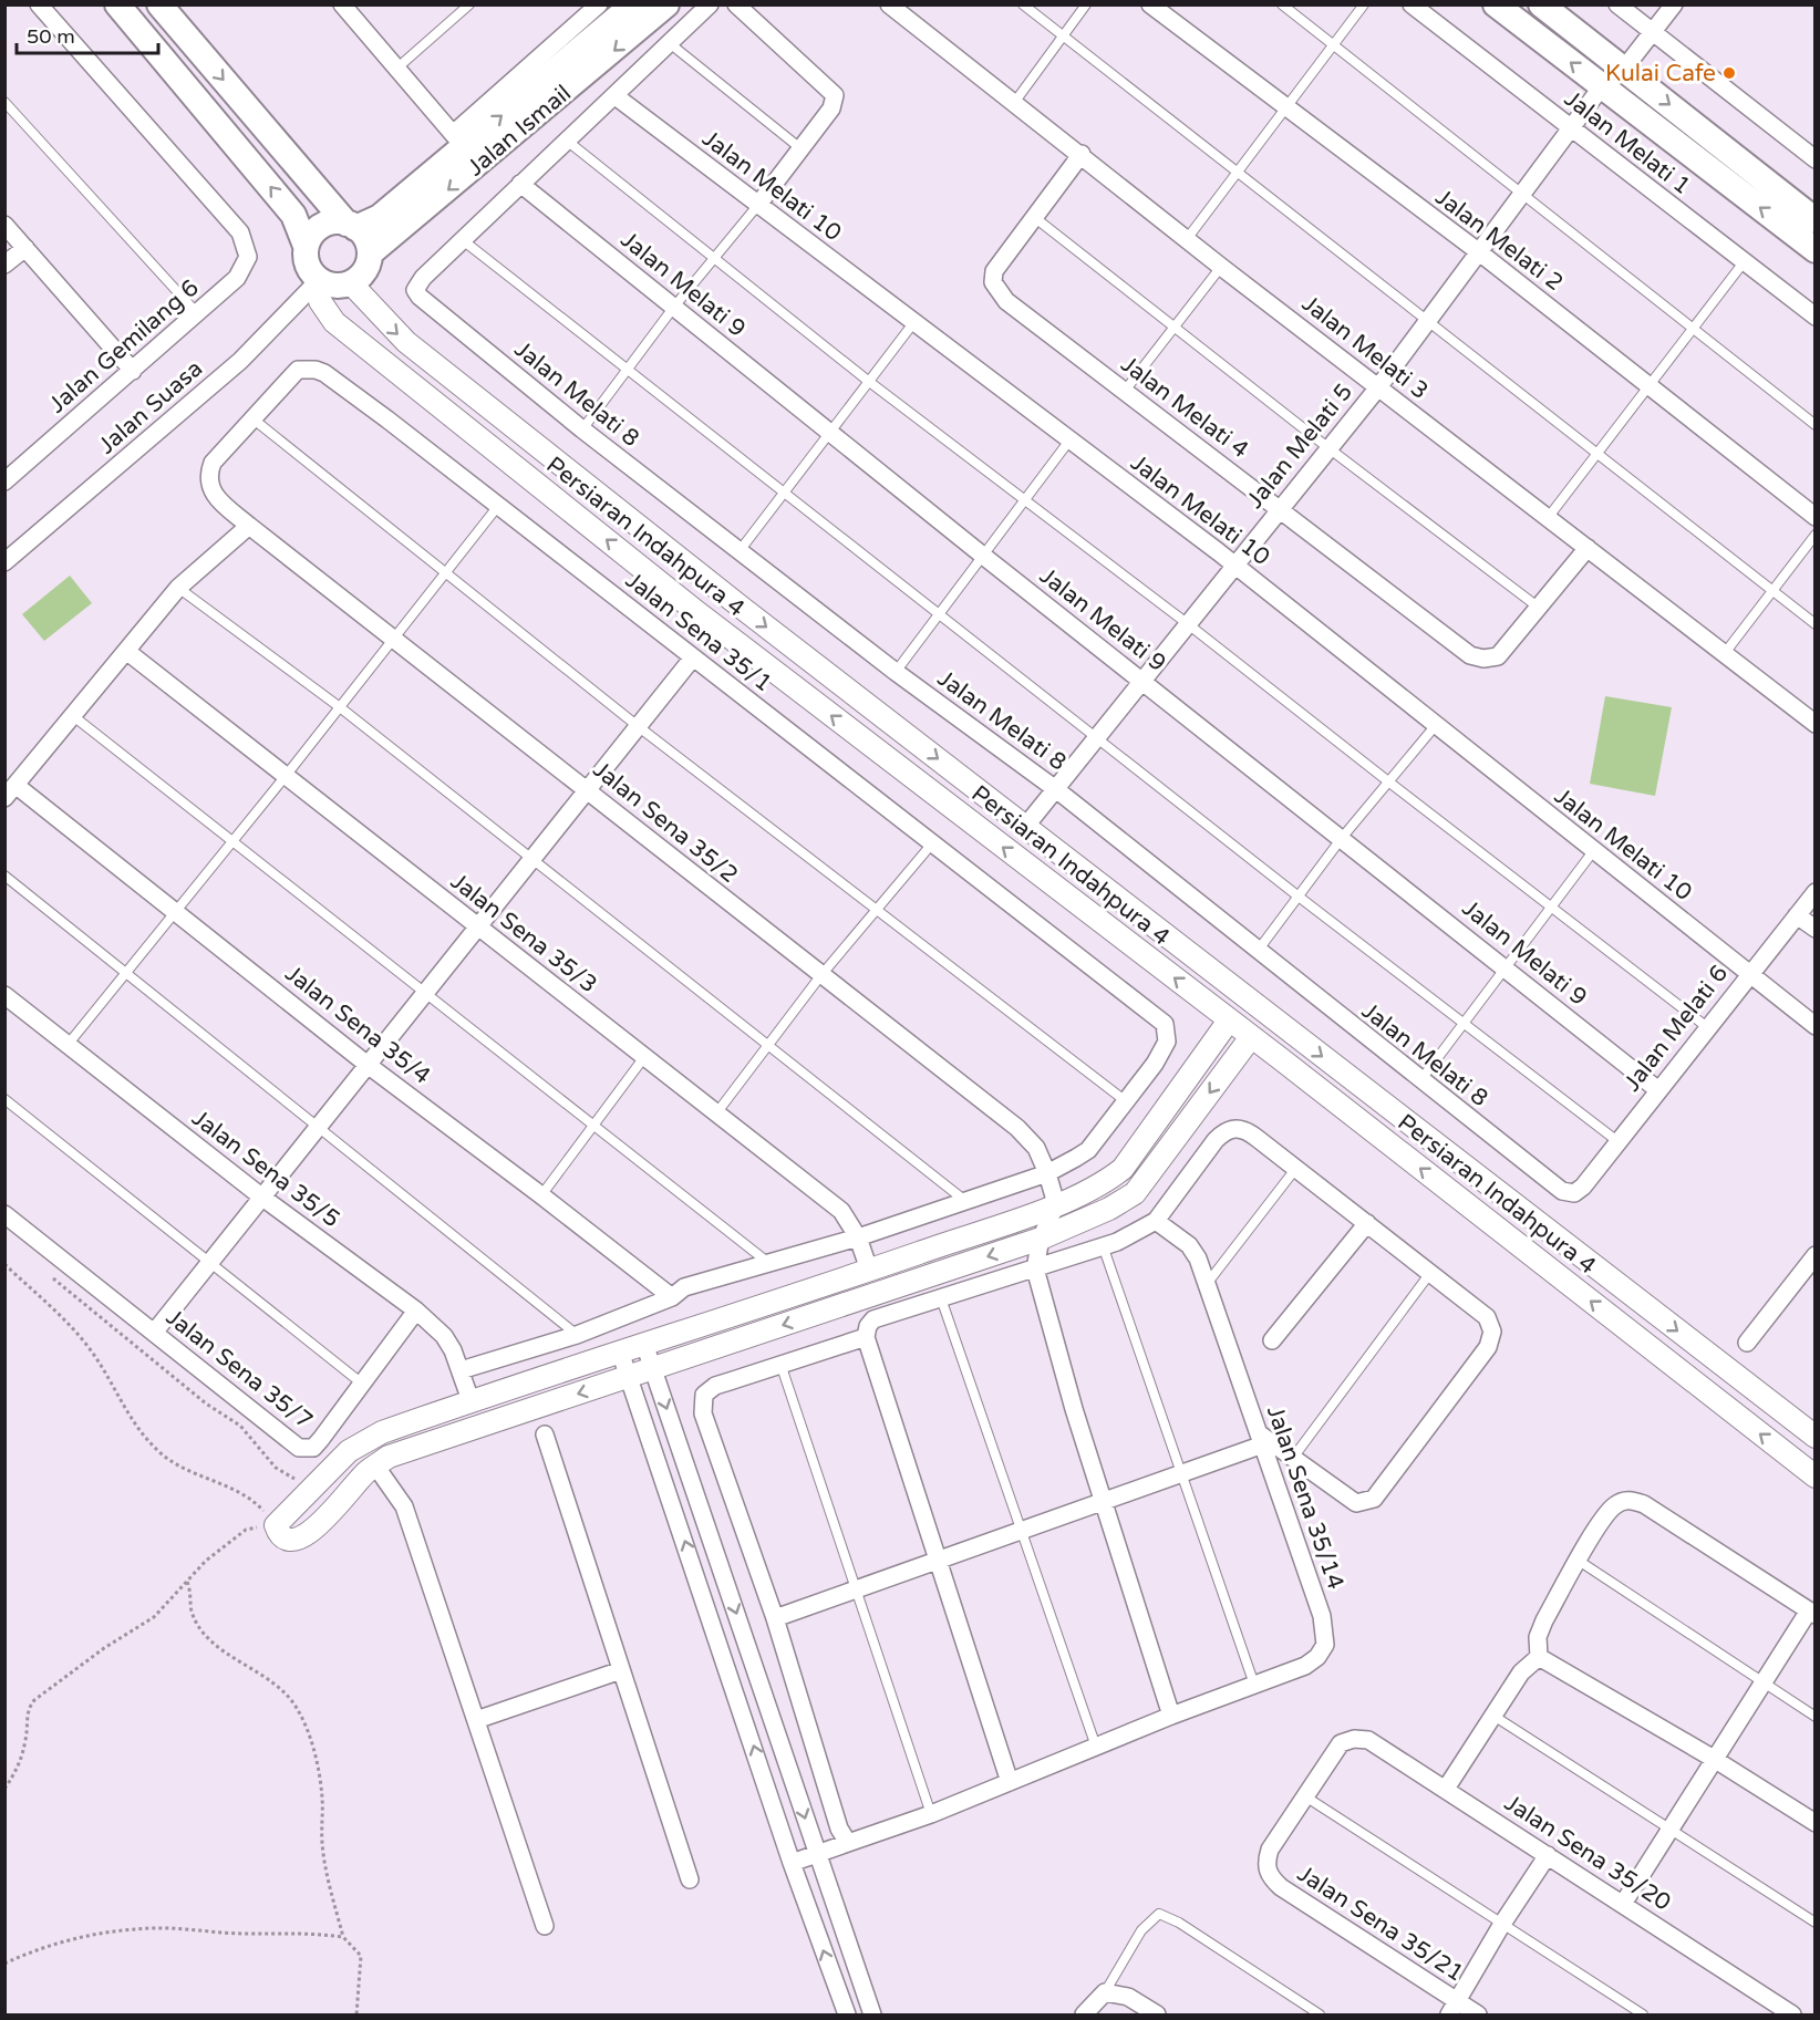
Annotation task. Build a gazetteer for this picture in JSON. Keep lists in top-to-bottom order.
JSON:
{
  "streets": {
    "main road": ["Jalan Ismail"],
    "street": [
      "Jalan Melati 1",
      "Jalan Melati 10",
      "Jalan Melati 2",
      "Jalan Melati 9",
      "Jalan Gemilang 6",
      "Jalan Melati 3",
      "Jalan Melati 8",
      "Jalan Suasa",
      "Jalan Melati 4",
      "Jalan Melati 5",
      "Persiaran Indahpura 4",
      "Jalan Sena 35/1",
      "Jalan Sena 35/2",
      "Jalan Sena 35/3",
      "Jalan Sena 35/4",
      "Jalan Melati 6",
      "Jalan Sena 35/5",
      "Jalan Sena 35/7",
      "Jalan Sena 35/14",
      "Jalan Sena 35/20",
      "Jalan Sena 35/21"
    ]
  },
  "crossings": [
    ["Jalan Ismail", "Jalan Suasa"],
    ["Jalan Ismail", "Persiaran Indahpura 4"],
    ["Jalan Melati 1", "Jalan Melati 5"],
    ["Jalan Melati 10", "Jalan Melati 5"],
    ["Jalan Melati 10", "Jalan Melati 6"],
    ["Jalan Melati 2", "Jalan Melati 5"],
    ["Jalan Melati 9", "Jalan Melati 5"],
    ["Jalan Melati 9", "Jalan Melati 6"],
    ["Jalan Melati 3", "Jalan Melati 4"],
    ["Jalan Melati 3", "Jalan Melati 5"],
    ["Jalan Melati 8", "Jalan Melati 5"],
    ["Jalan Melati 8", "Jalan Melati 6"],
    ["Jalan Suasa", "Persiaran Indahpura 4"],
    ["Jalan Melati 4", "Jalan Melati 5"],
    ["Jalan Melati 5", "Persiaran Indahpura 4"],
    ["Jalan Sena 35/1", "Jalan Sena 35/2"],
    ["Jalan Sena 35/5", "Jalan Sena 35/7"],
    ["Jalan Sena 35/20", "Jalan Sena 35/21"]
  ],
  "places": ["Kulai Cafe"],
  "scale_bar": "50 m"
}
